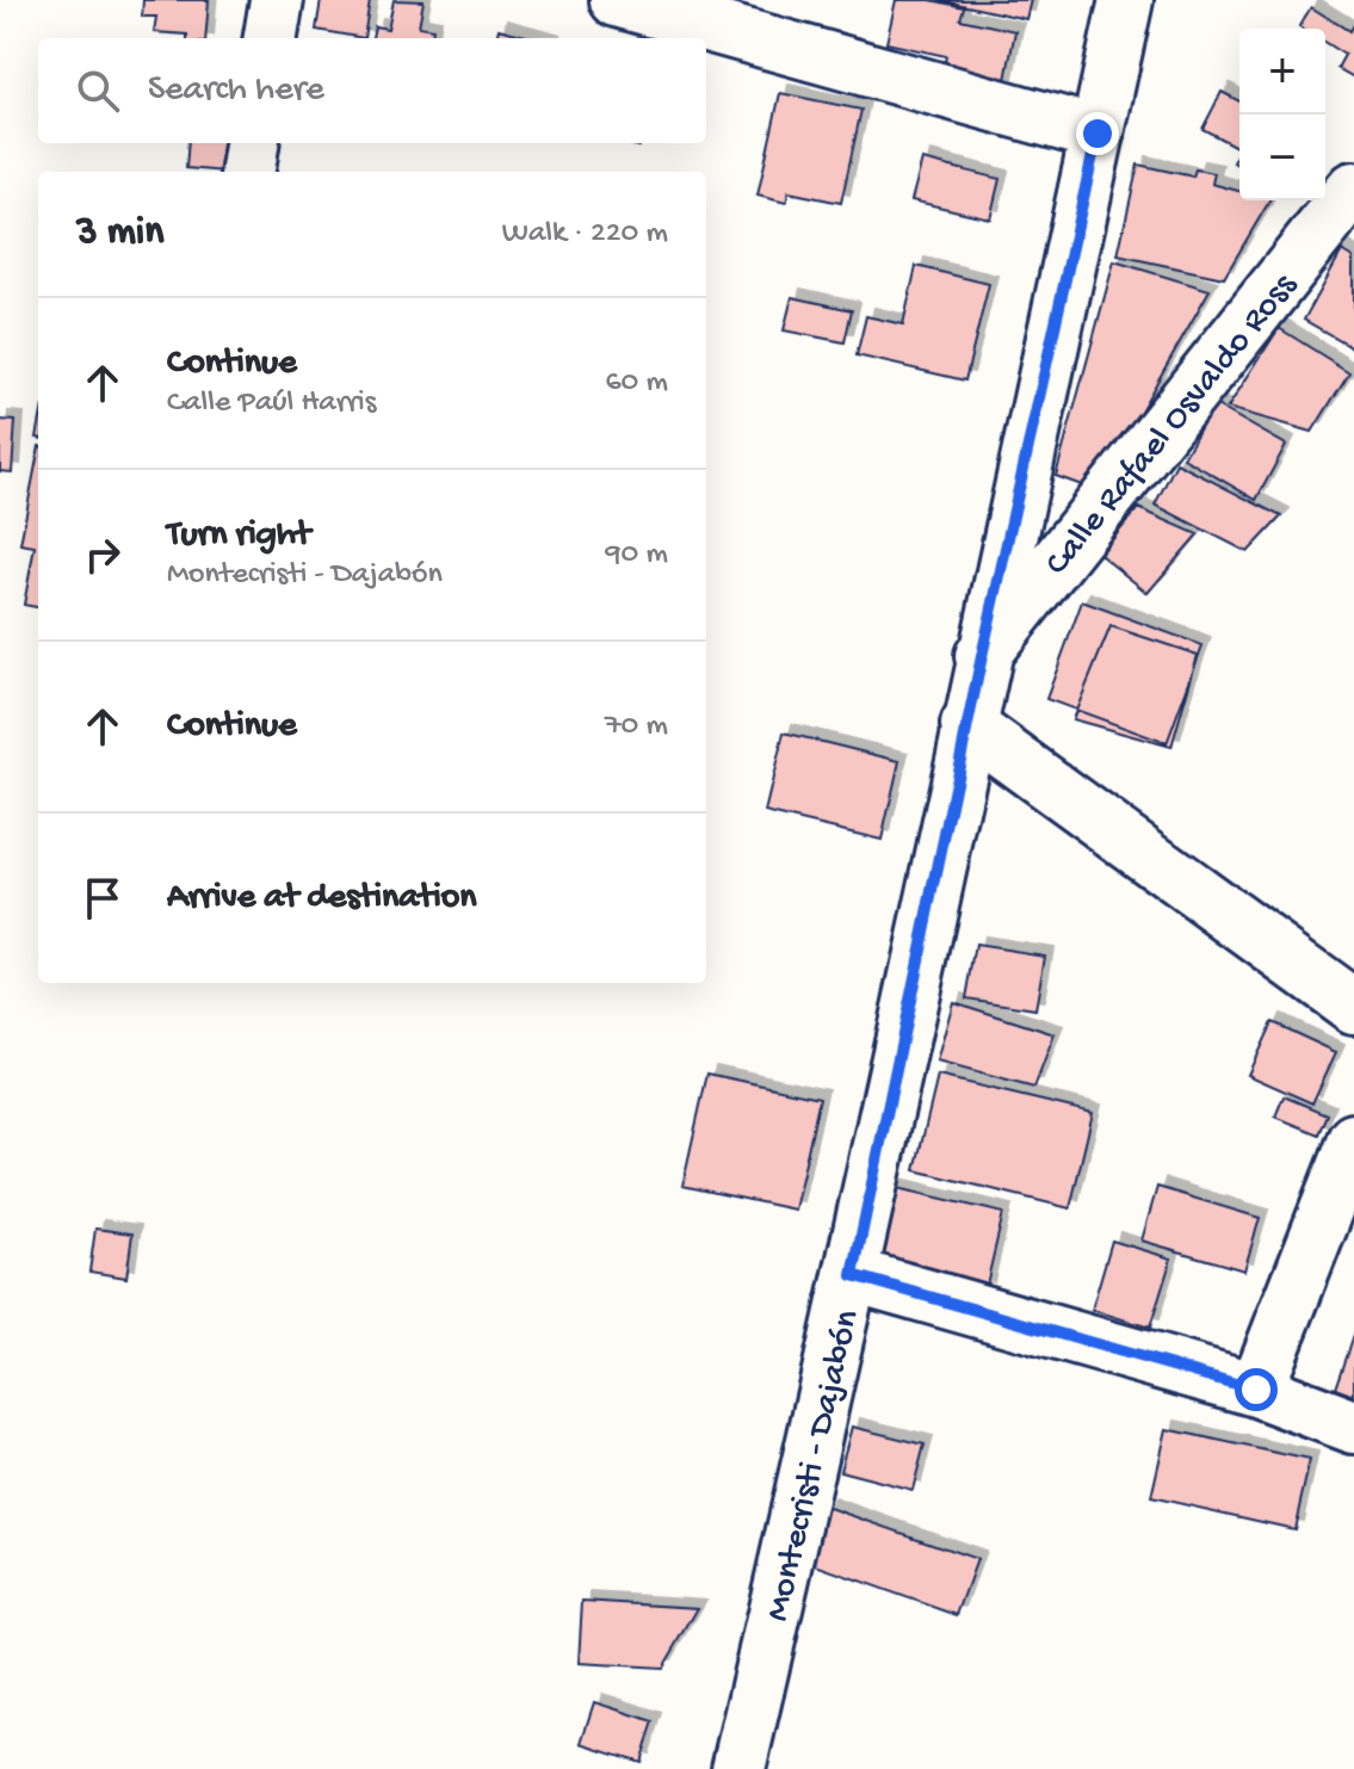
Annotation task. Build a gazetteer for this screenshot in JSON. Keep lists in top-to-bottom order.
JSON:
{
  "streets": {
    "street": ["Calle Rafael Osvaldo Ross", "Montecristi - Dajabón"]
  },
  "crossings": [
    ["Calle Rafael Osvaldo Ross", "Montecristi - Dajabón"]
  ],
  "page": {
    "map_buttons": ["+", "−"],
    "search": "Search here",
    "heading": ["3 min", "Walk · 220 m"],
    "list": [
      ["Continue", "Calle Paúl Harris", "60 m"],
      ["Turn right", "Montecristi - Dajabón", "90 m"],
      ["Continue", "70 m"],
      "Arrive at destination"
    ]
  }
}
